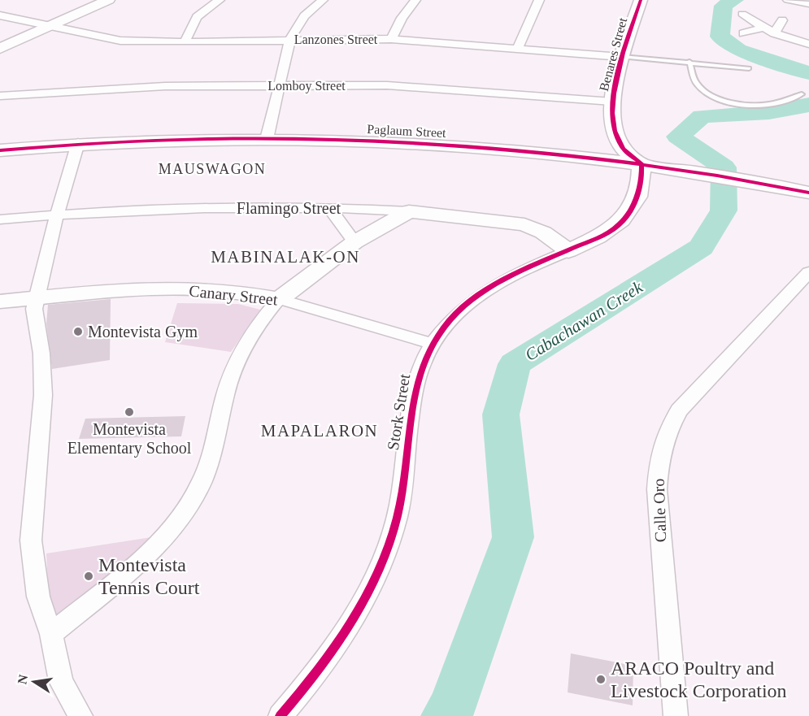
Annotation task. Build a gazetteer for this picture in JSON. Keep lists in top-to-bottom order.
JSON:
{
  "streets": {
    "street": [
      "Lanzones Street",
      "Benares Street",
      "Lomboy Street",
      "Paglaum Street",
      "Flamingo Street",
      "Canary Street",
      "Stork Street",
      "Calle Oro"
    ]
  },
  "crossings": [
    ["Lanzones Street", "Benares Street"],
    ["Benares Street", "Lomboy Street"],
    ["Benares Street", "Paglaum Street"],
    ["Benares Street", "Stork Street"],
    ["Paglaum Street", "Stork Street"],
    ["Flamingo Street", "Stork Street"],
    ["Canary Street", "Stork Street"]
  ],
  "districts": ["MAUSWAGON", "MABINALAK-ON", "MAPALARON"],
  "water": ["Cabachawan Creek"],
  "places": [
    "Montevista Gym",
    "Montevista Elementary School",
    "Montevista Tennis Court",
    "ARACO Poultry and Livestock Corporation"
  ],
  "north": "left"
}
